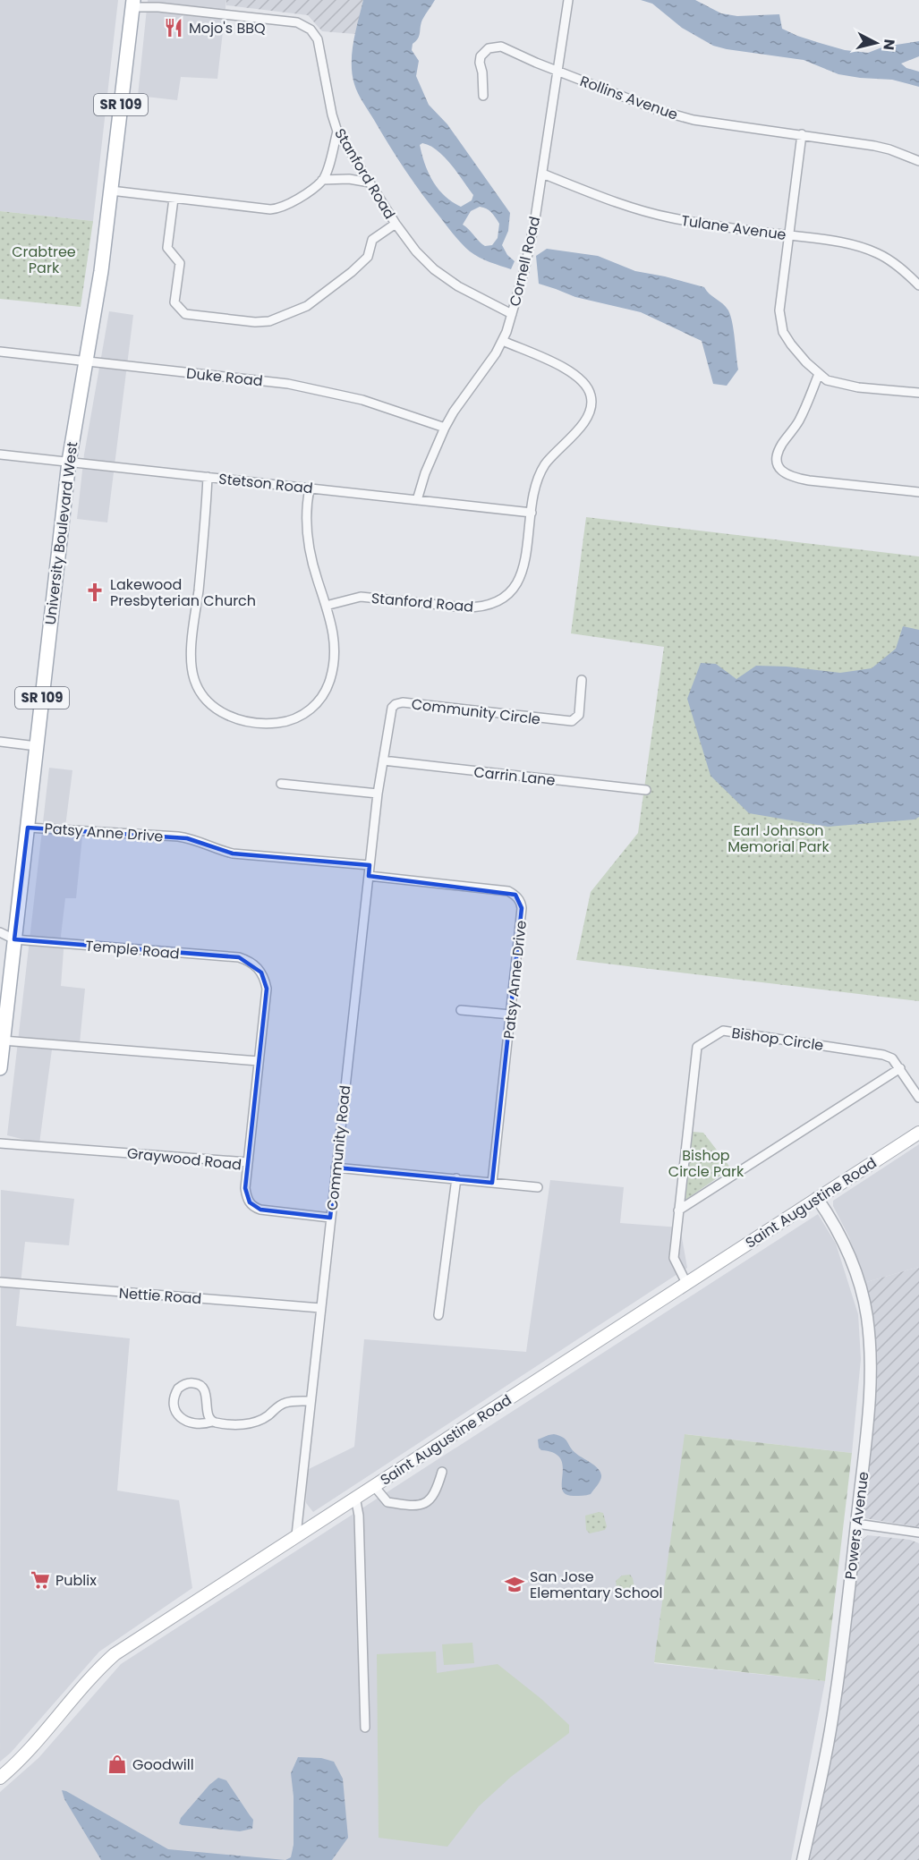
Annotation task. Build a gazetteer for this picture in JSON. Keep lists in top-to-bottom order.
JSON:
{
  "streets": {
    "main road": ["SR 109", "University Boulevard West", "Saint Augustine Road"],
    "street": [
      "Rollins Avenue",
      "Stanford Road",
      "Tulane Avenue",
      "Cornell Road",
      "Duke Road",
      "Stetson Road",
      "Community Circle",
      "Carrin Lane",
      "Patsy Anne Drive",
      "Temple Road",
      "Bishop Circle",
      "Community Road",
      "Graywood Road",
      "Nettie Road",
      "Powers Avenue"
    ]
  },
  "crossings": [
    ["Rollins Avenue", "Cornell Road"],
    ["Stanford Road", "Cornell Road"],
    ["Stanford Road", "Stetson Road"],
    ["Stanford Road", "University Boulevard West"],
    ["Tulane Avenue", "Cornell Road"],
    ["Cornell Road", "Duke Road"],
    ["Cornell Road", "Stetson Road"],
    ["Duke Road", "University Boulevard West"],
    ["Stetson Road", "University Boulevard West"],
    ["University Boulevard West", "Patsy Anne Drive"],
    ["University Boulevard West", "Temple Road"],
    ["Community Circle", "Carrin Lane"],
    ["Community Circle", "Community Road"],
    ["Carrin Lane", "Community Road"],
    ["Patsy Anne Drive", "Community Road"],
    ["Bishop Circle", "Saint Augustine Road"],
    ["Community Road", "Graywood Road"],
    ["Community Road", "Saint Augustine Road"],
    ["Community Road", "Nettie Road"],
    ["Saint Augustine Road", "Powers Avenue"]
  ],
  "parks": ["Crabtree Park", "Earl Johnson Memorial Park", "Bishop Circle Park"],
  "places": {
    "restaurant": ["Mojo's BBQ"],
    "church": ["Lakewood Presbyterian Church"],
    "supermarket": ["Publix"],
    "school or university": ["San Jose Elementary School"],
    "shop": ["Goodwill"]
  },
  "north": "right"
}
